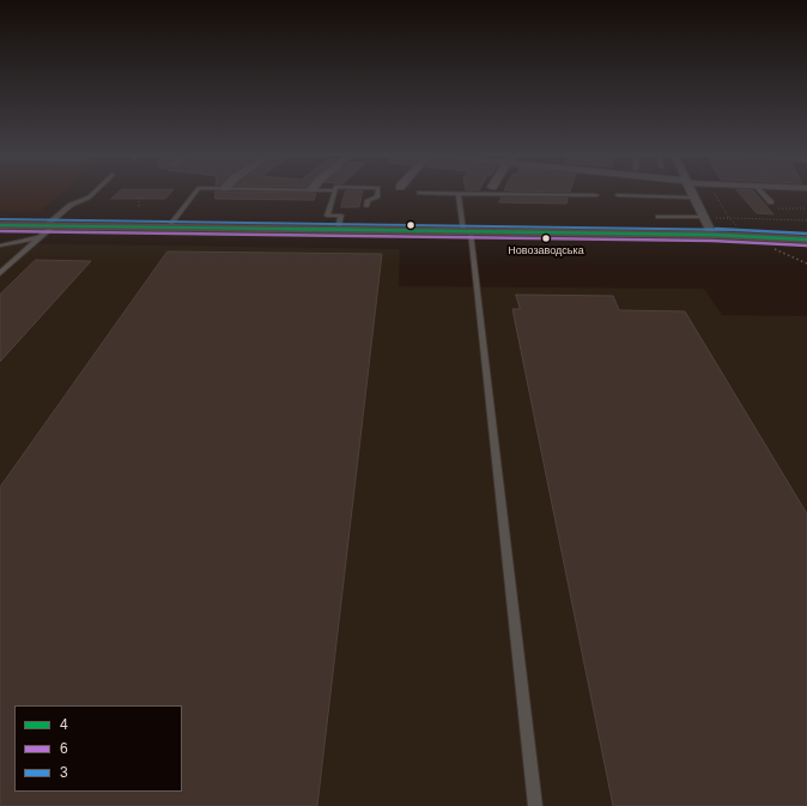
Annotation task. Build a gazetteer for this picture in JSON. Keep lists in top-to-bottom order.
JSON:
{
  "places": ["Новозаводська"],
  "lines": ["transit line 3", "transit line 4", "transit line 6"],
  "legend": ["4", "6", "3"]
}
